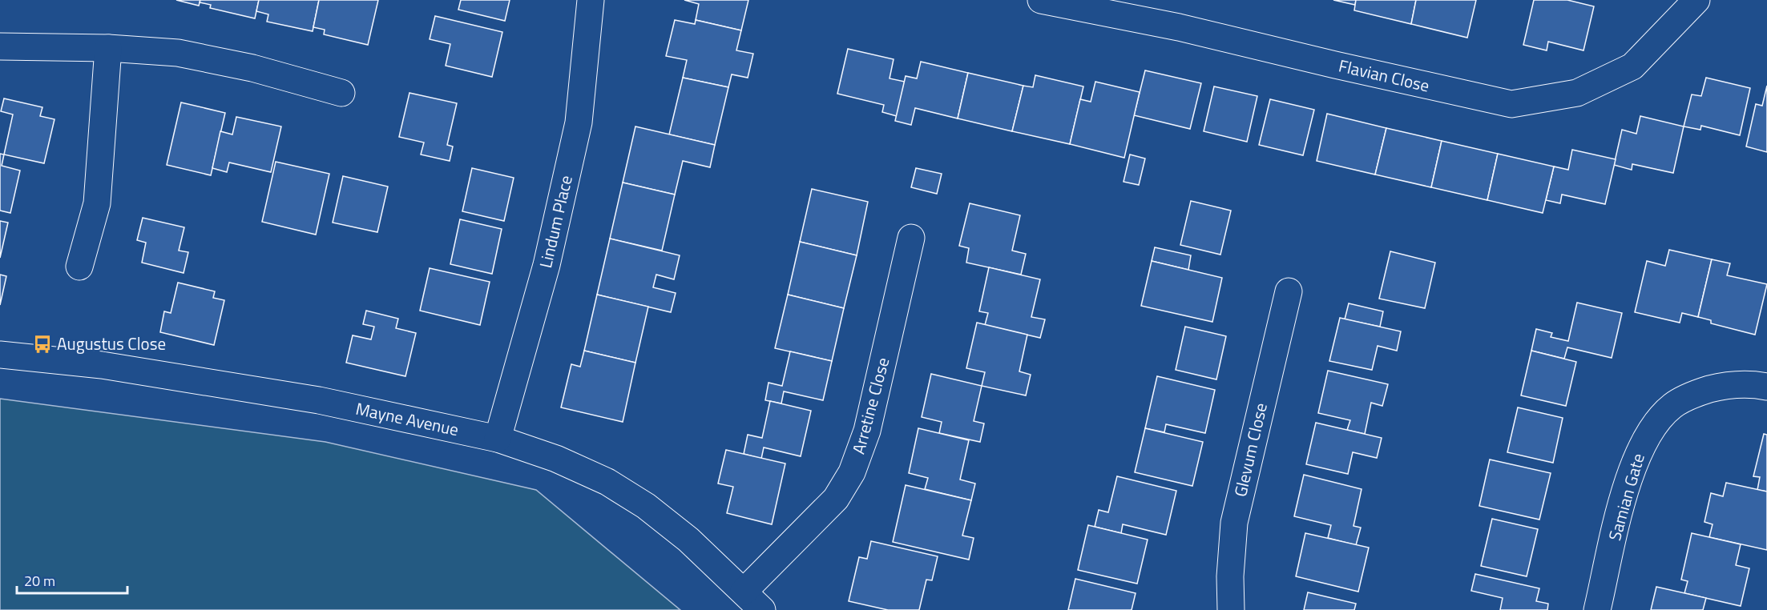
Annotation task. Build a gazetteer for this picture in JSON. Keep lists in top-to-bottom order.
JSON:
{
  "streets": {
    "street": [
      "Flavian Close",
      "Lindum Place",
      "Arretine Close",
      "Mayne Avenue",
      "Glevum Close",
      "Samian Gate"
    ]
  },
  "crossings": [
    ["Lindum Place", "Mayne Avenue"],
    ["Arretine Close", "Mayne Avenue"]
  ],
  "places": {
    "bus stop": ["Augustus Close"]
  },
  "scale_bar": "20 m"
}
